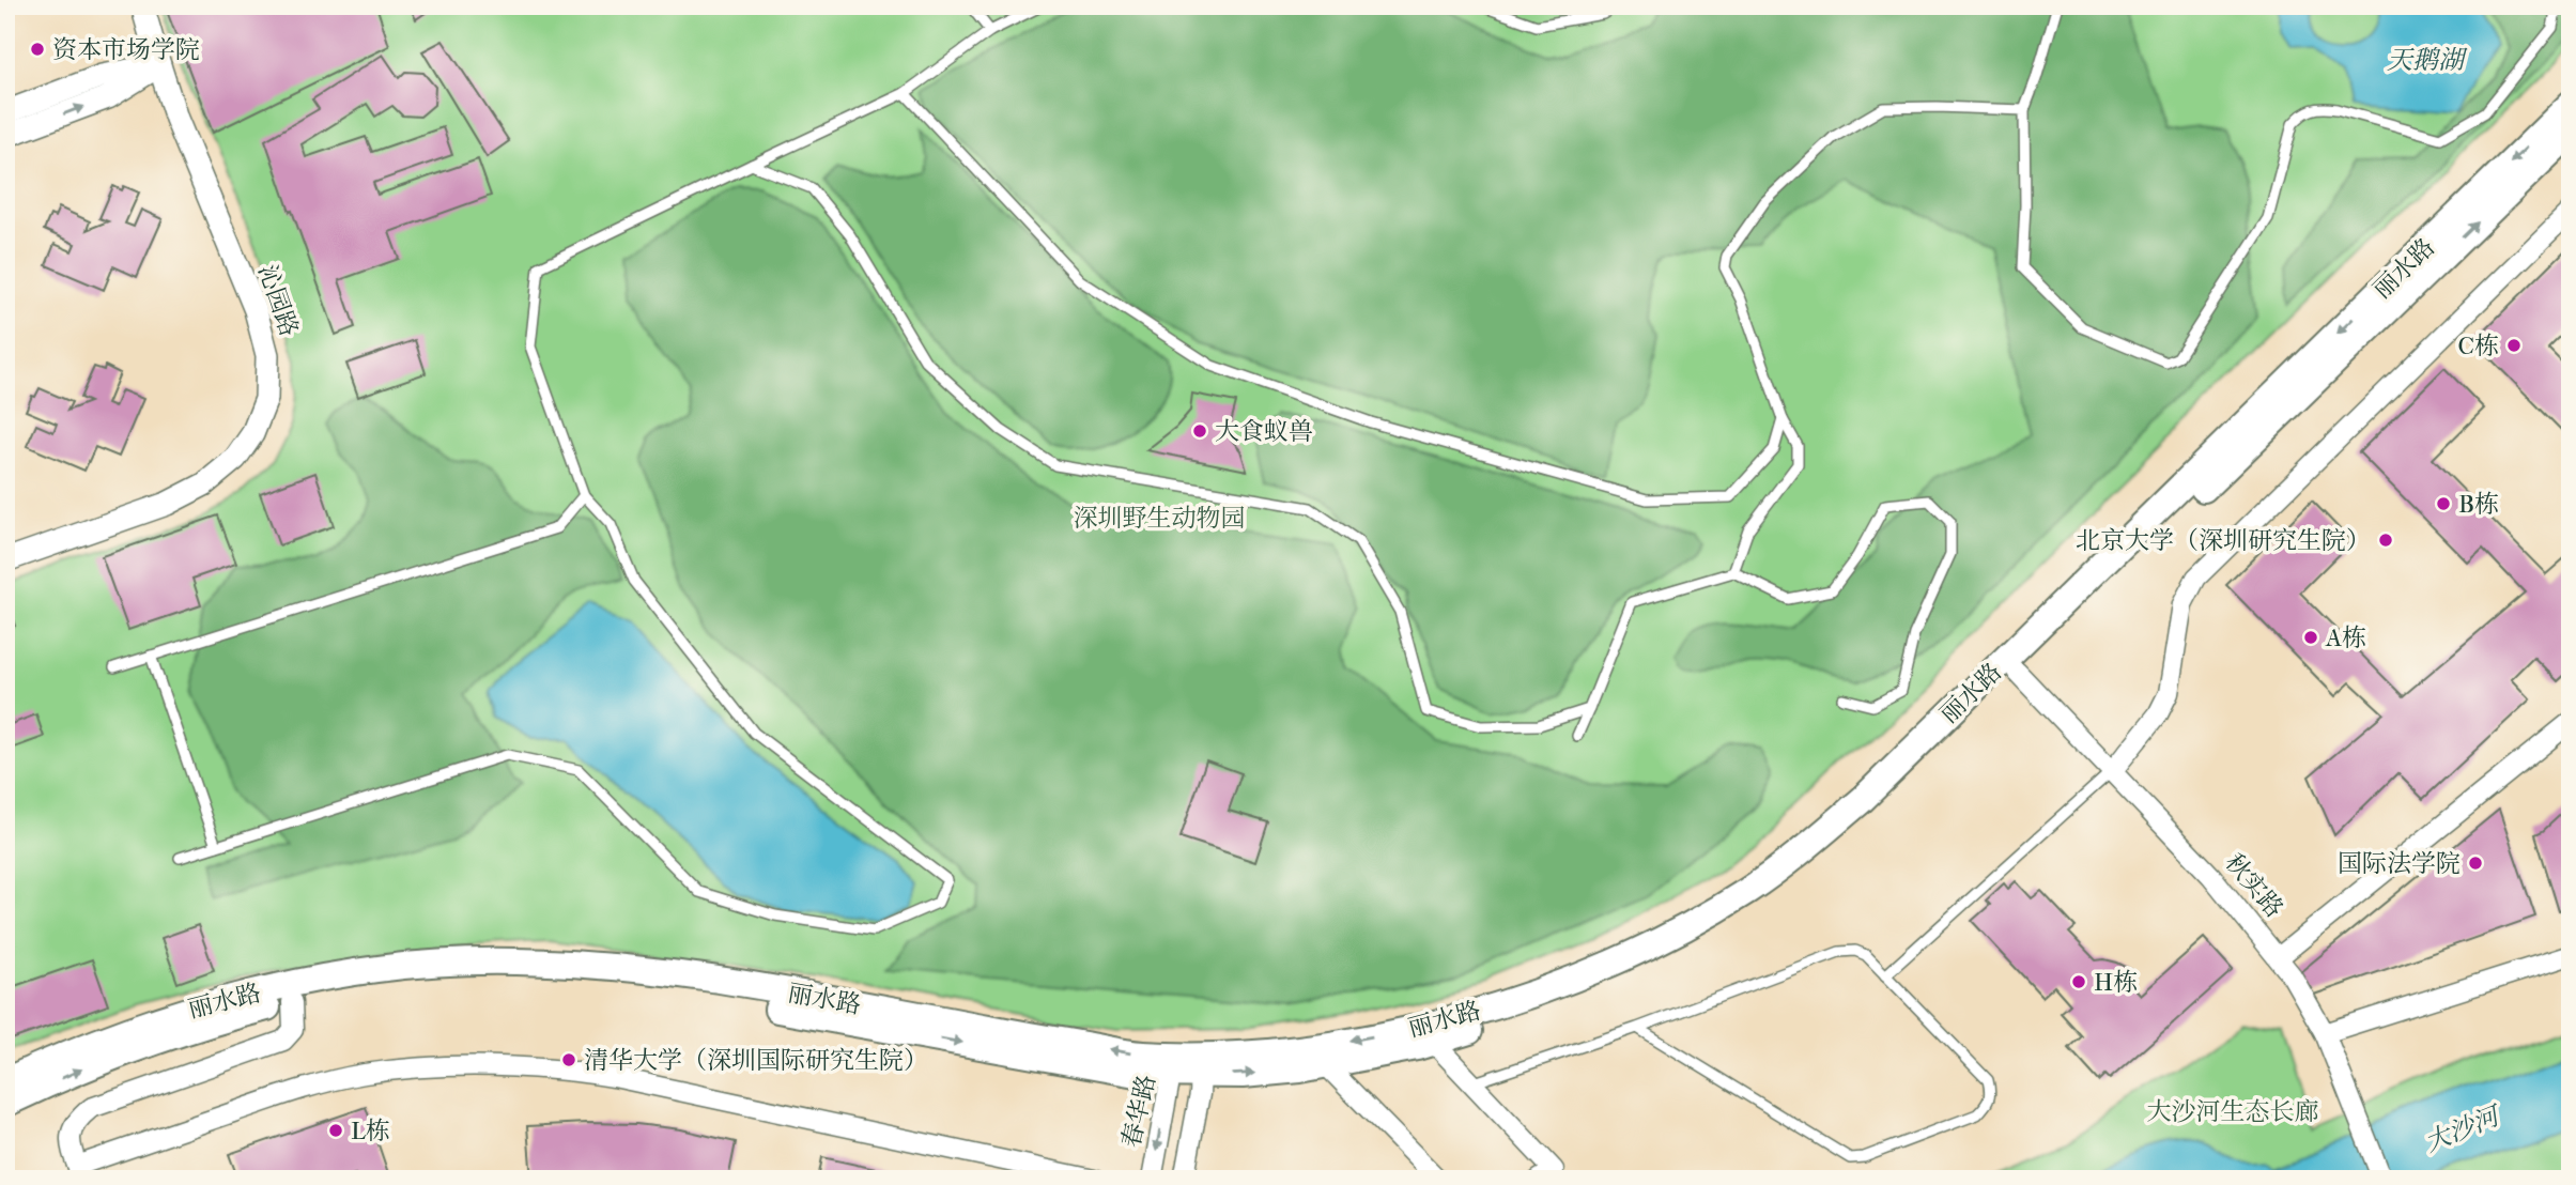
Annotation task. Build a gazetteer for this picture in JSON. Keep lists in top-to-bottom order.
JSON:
{
  "streets": {
    "main road": ["丽水路"],
    "street": ["沁园路", "秋实路", "春华路"]
  },
  "crossings": [
    ["丽水路", "秋实路"],
    ["丽水路", "春华路"]
  ],
  "water": ["天鹅湖", "大沙河"],
  "parks": ["深圳野生动物园", "大沙河生态长廊"],
  "places": [
    "资本市场学院",
    "C栋",
    "大食蚁兽",
    "B栋",
    "北京大学（深圳研究生院）",
    "A栋",
    "国际法学院",
    "H栋",
    "清华大学（深圳国际研究生院）",
    "L栋"
  ]
}
